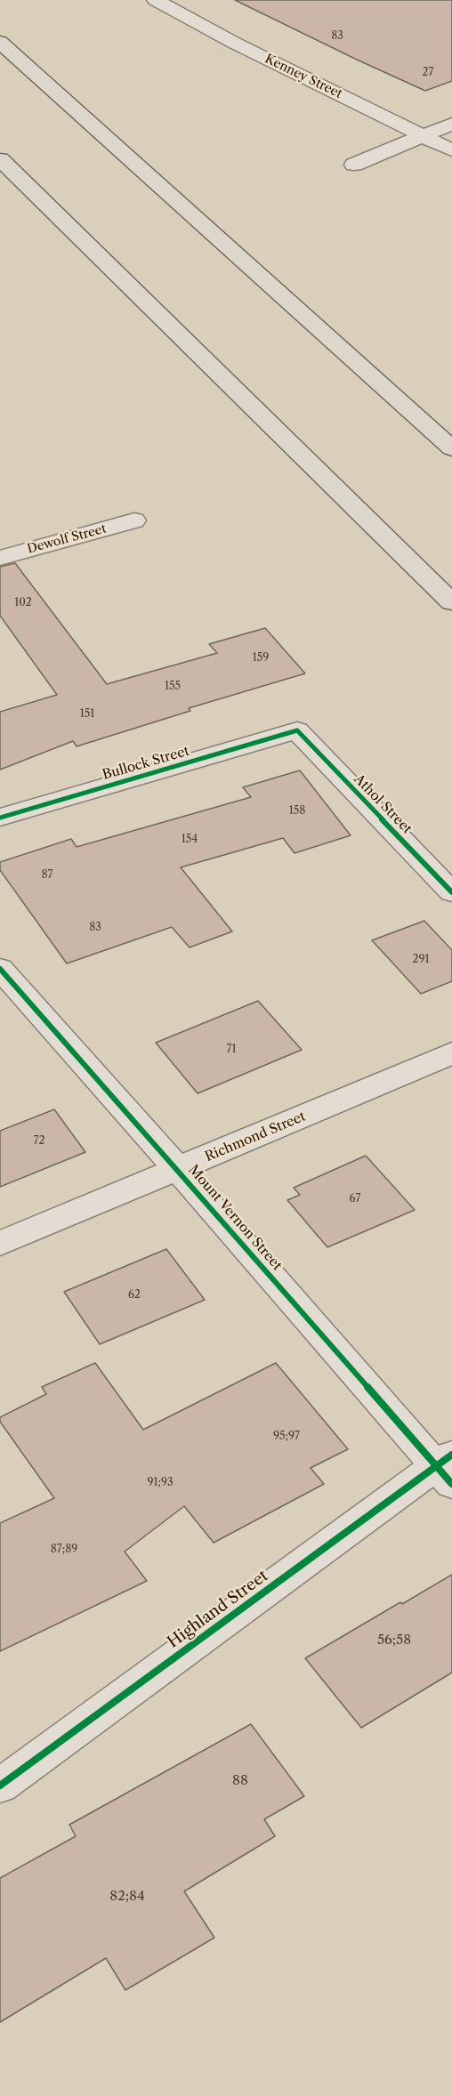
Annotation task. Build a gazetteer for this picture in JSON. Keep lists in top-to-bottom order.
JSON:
{
  "streets": {
    "street": [
      "Kenney Street",
      "Dewolf Street",
      "Bullock Street",
      "Athol Street",
      "Richmond Street",
      "Mount Vernon Street",
      "Highland Street"
    ]
  },
  "crossings": [
    ["Bullock Street", "Athol Street"],
    ["Richmond Street", "Mount Vernon Street"],
    ["Mount Vernon Street", "Highland Street"]
  ],
  "house_numbers": [
    "83",
    "27",
    "102",
    "159",
    "155",
    "151",
    "158",
    "154",
    "87",
    "83",
    "291",
    "71",
    "72",
    "67",
    "62",
    "95;97",
    "91;93",
    "87;89",
    "56;58",
    "88",
    "82;84"
  ]
}
